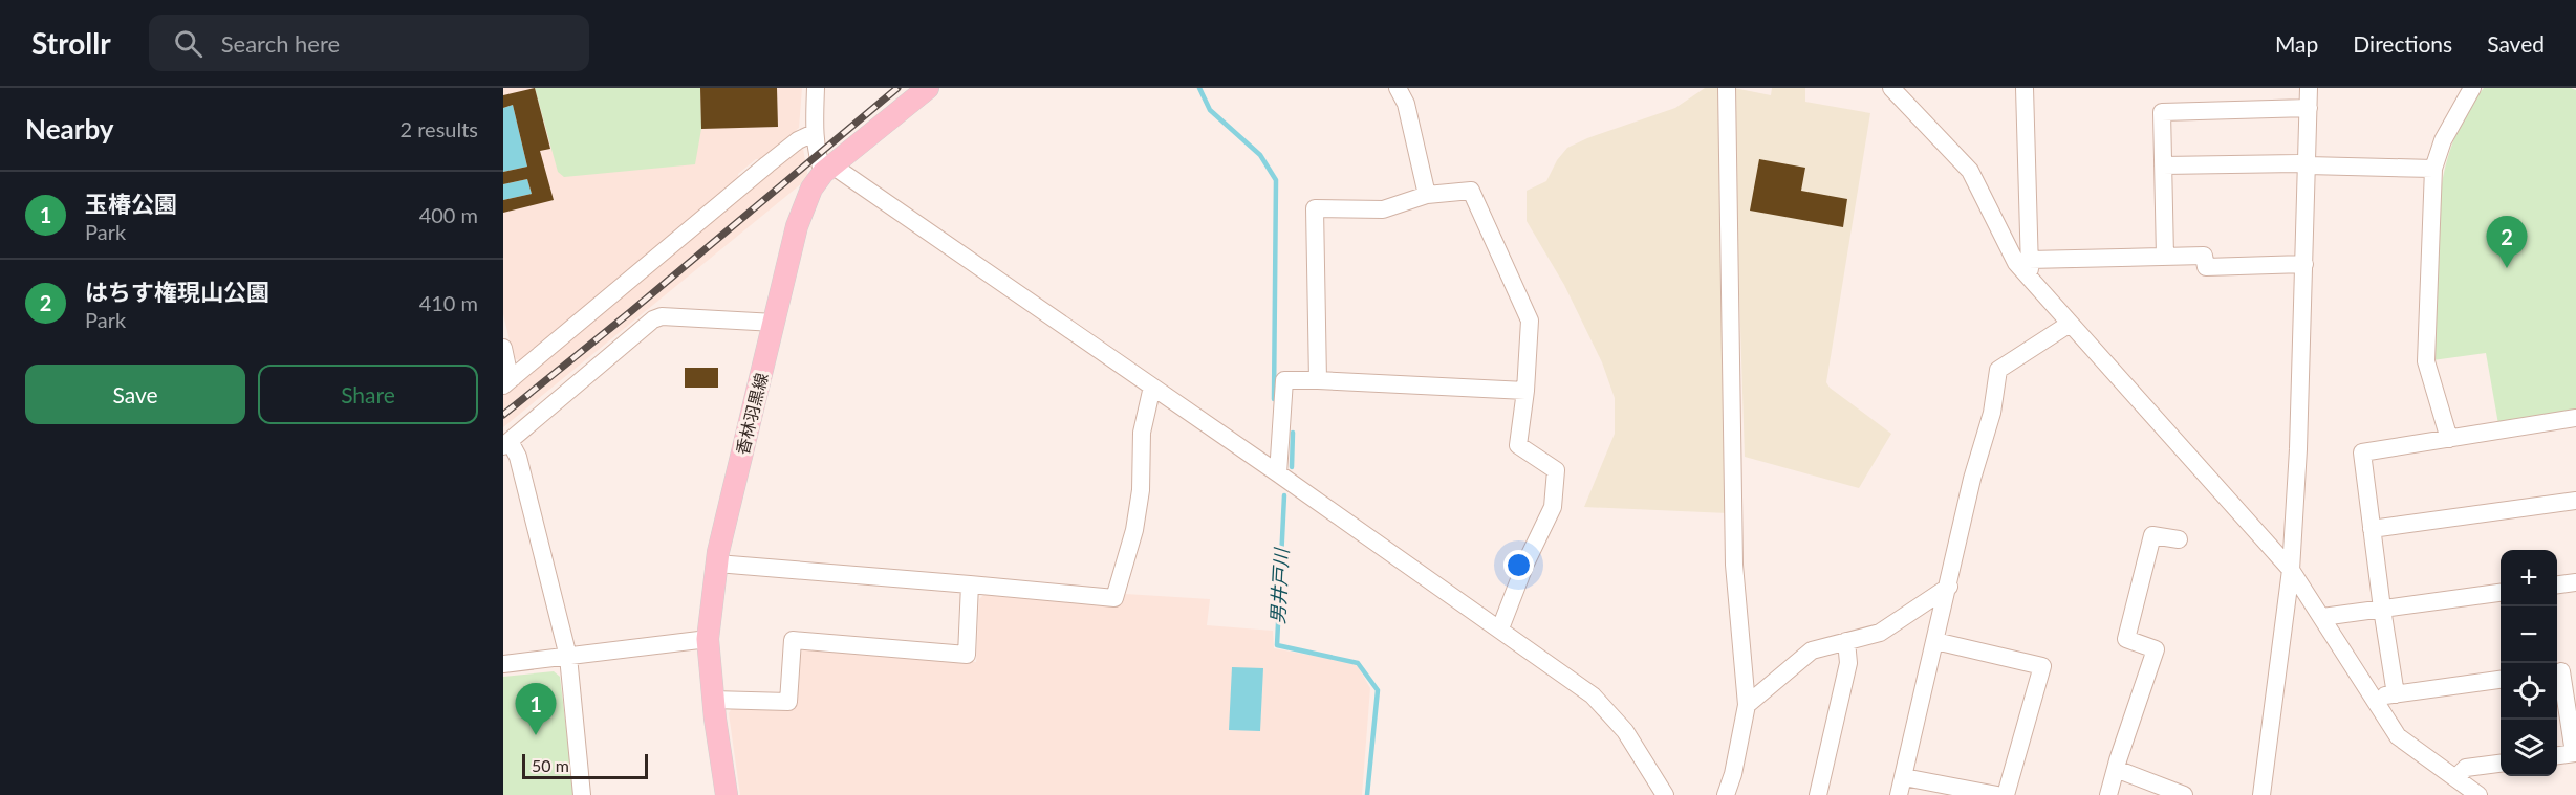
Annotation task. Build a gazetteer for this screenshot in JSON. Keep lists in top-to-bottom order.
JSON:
{
  "streets": {
    "main road": ["香林羽黒線"]
  },
  "water": ["男井戸川"],
  "scale_bar": "50 m",
  "page": {
    "header": "Strollr",
    "search": "Search here",
    "nav": ["Map", "Directions", "Saved"],
    "heading": ["Nearby", "2 results"],
    "list": [
      {
        "mark": "1",
        "name": "玉椿公園",
        "note": "Park",
        "value": "400 m"
      },
      {
        "mark": "2",
        "name": "はちす権現山公園",
        "note": "Park",
        "value": "410 m"
      }
    ],
    "pins": ["2", "1"],
    "buttons": ["Save", "Share"],
    "map_buttons": ["+", "−"],
    "scale": "50 m"
  }
}
